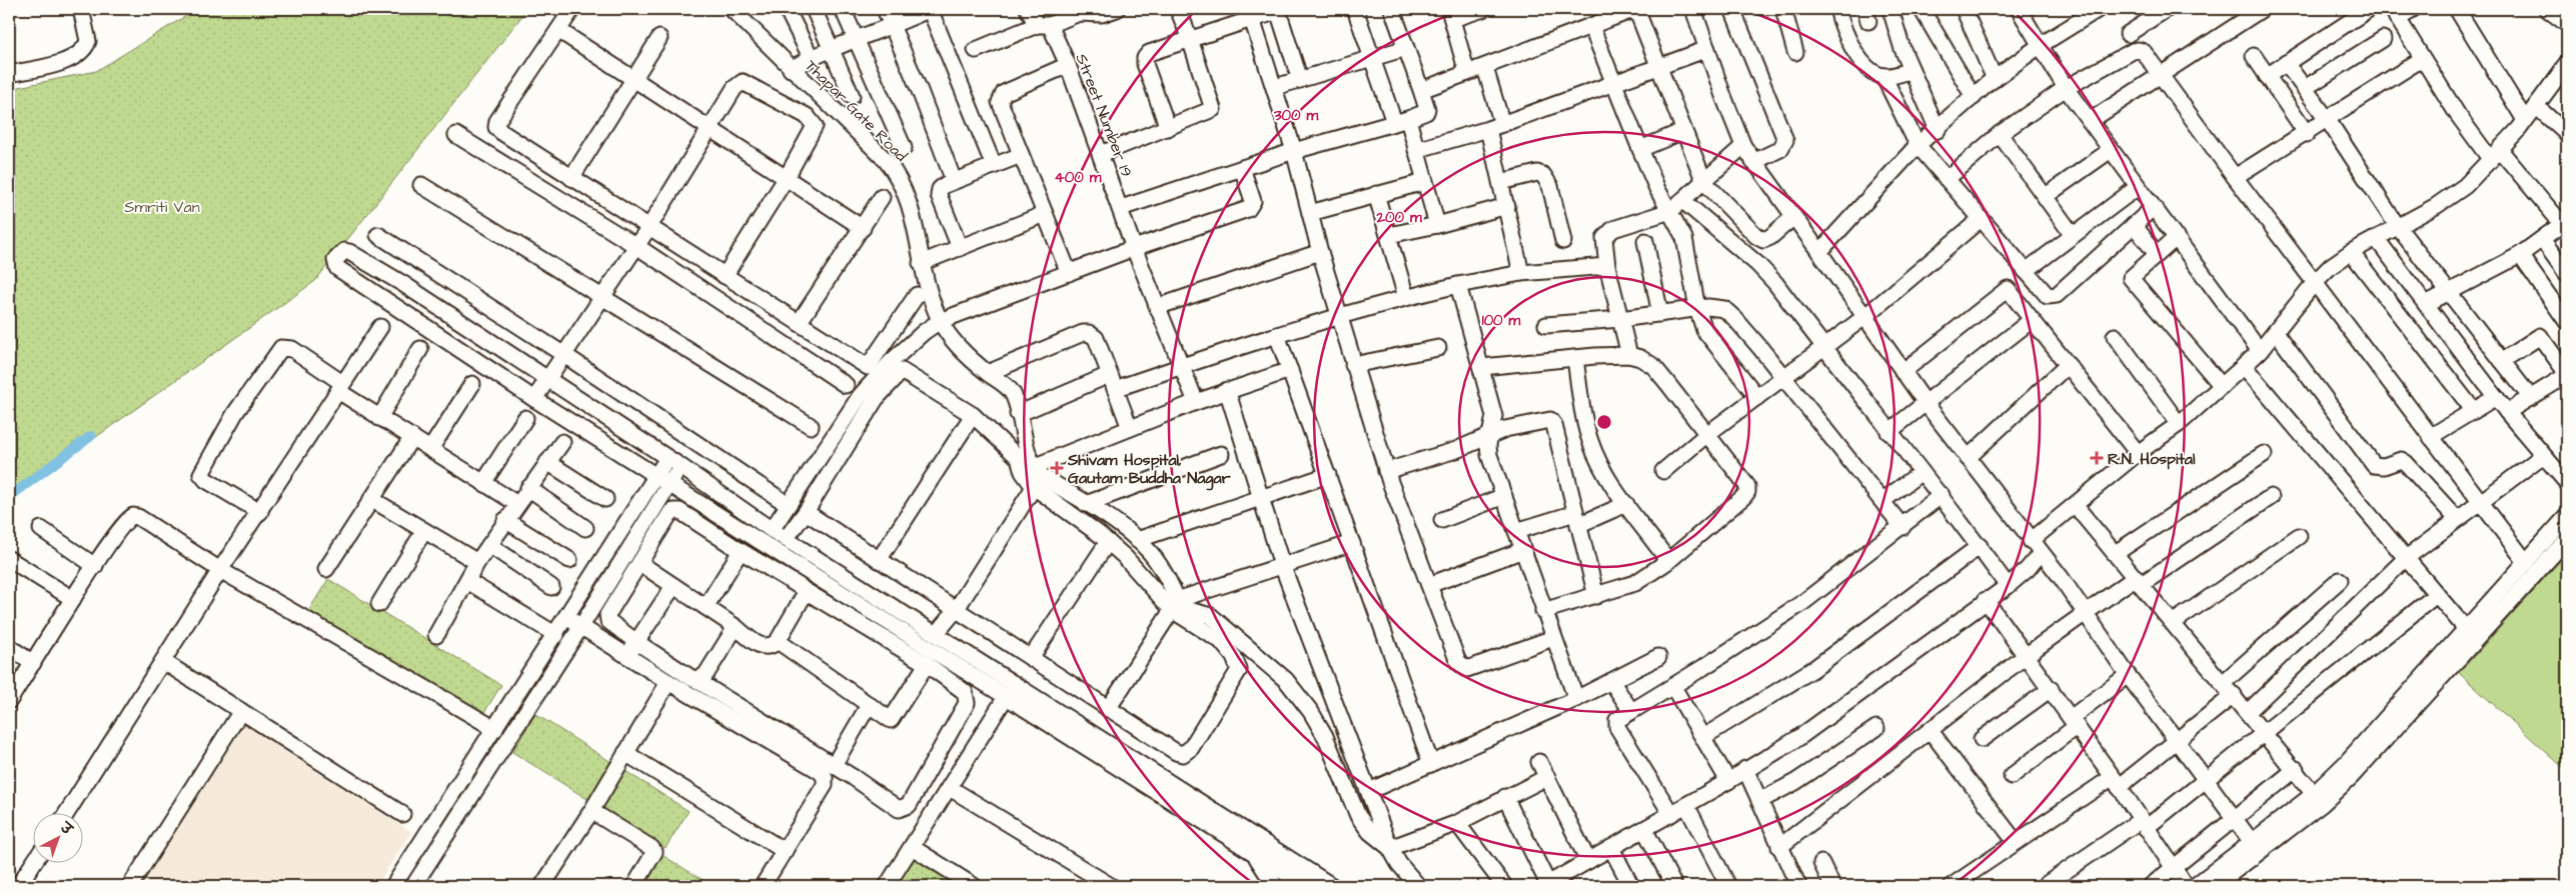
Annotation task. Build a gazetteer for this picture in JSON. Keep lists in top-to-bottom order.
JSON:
{
  "streets": {
    "street": ["Thapar Gate Road", "Street Number 19"]
  },
  "parks": ["Smriti Van"],
  "places": {
    "health": ["R.N. Hospital", "Shivam Hospital, Gautam Buddha Nagar"]
  },
  "north": "top right",
  "rings": [
    "300 m",
    "400 m",
    "200 m",
    "100 m"
  ]
}
